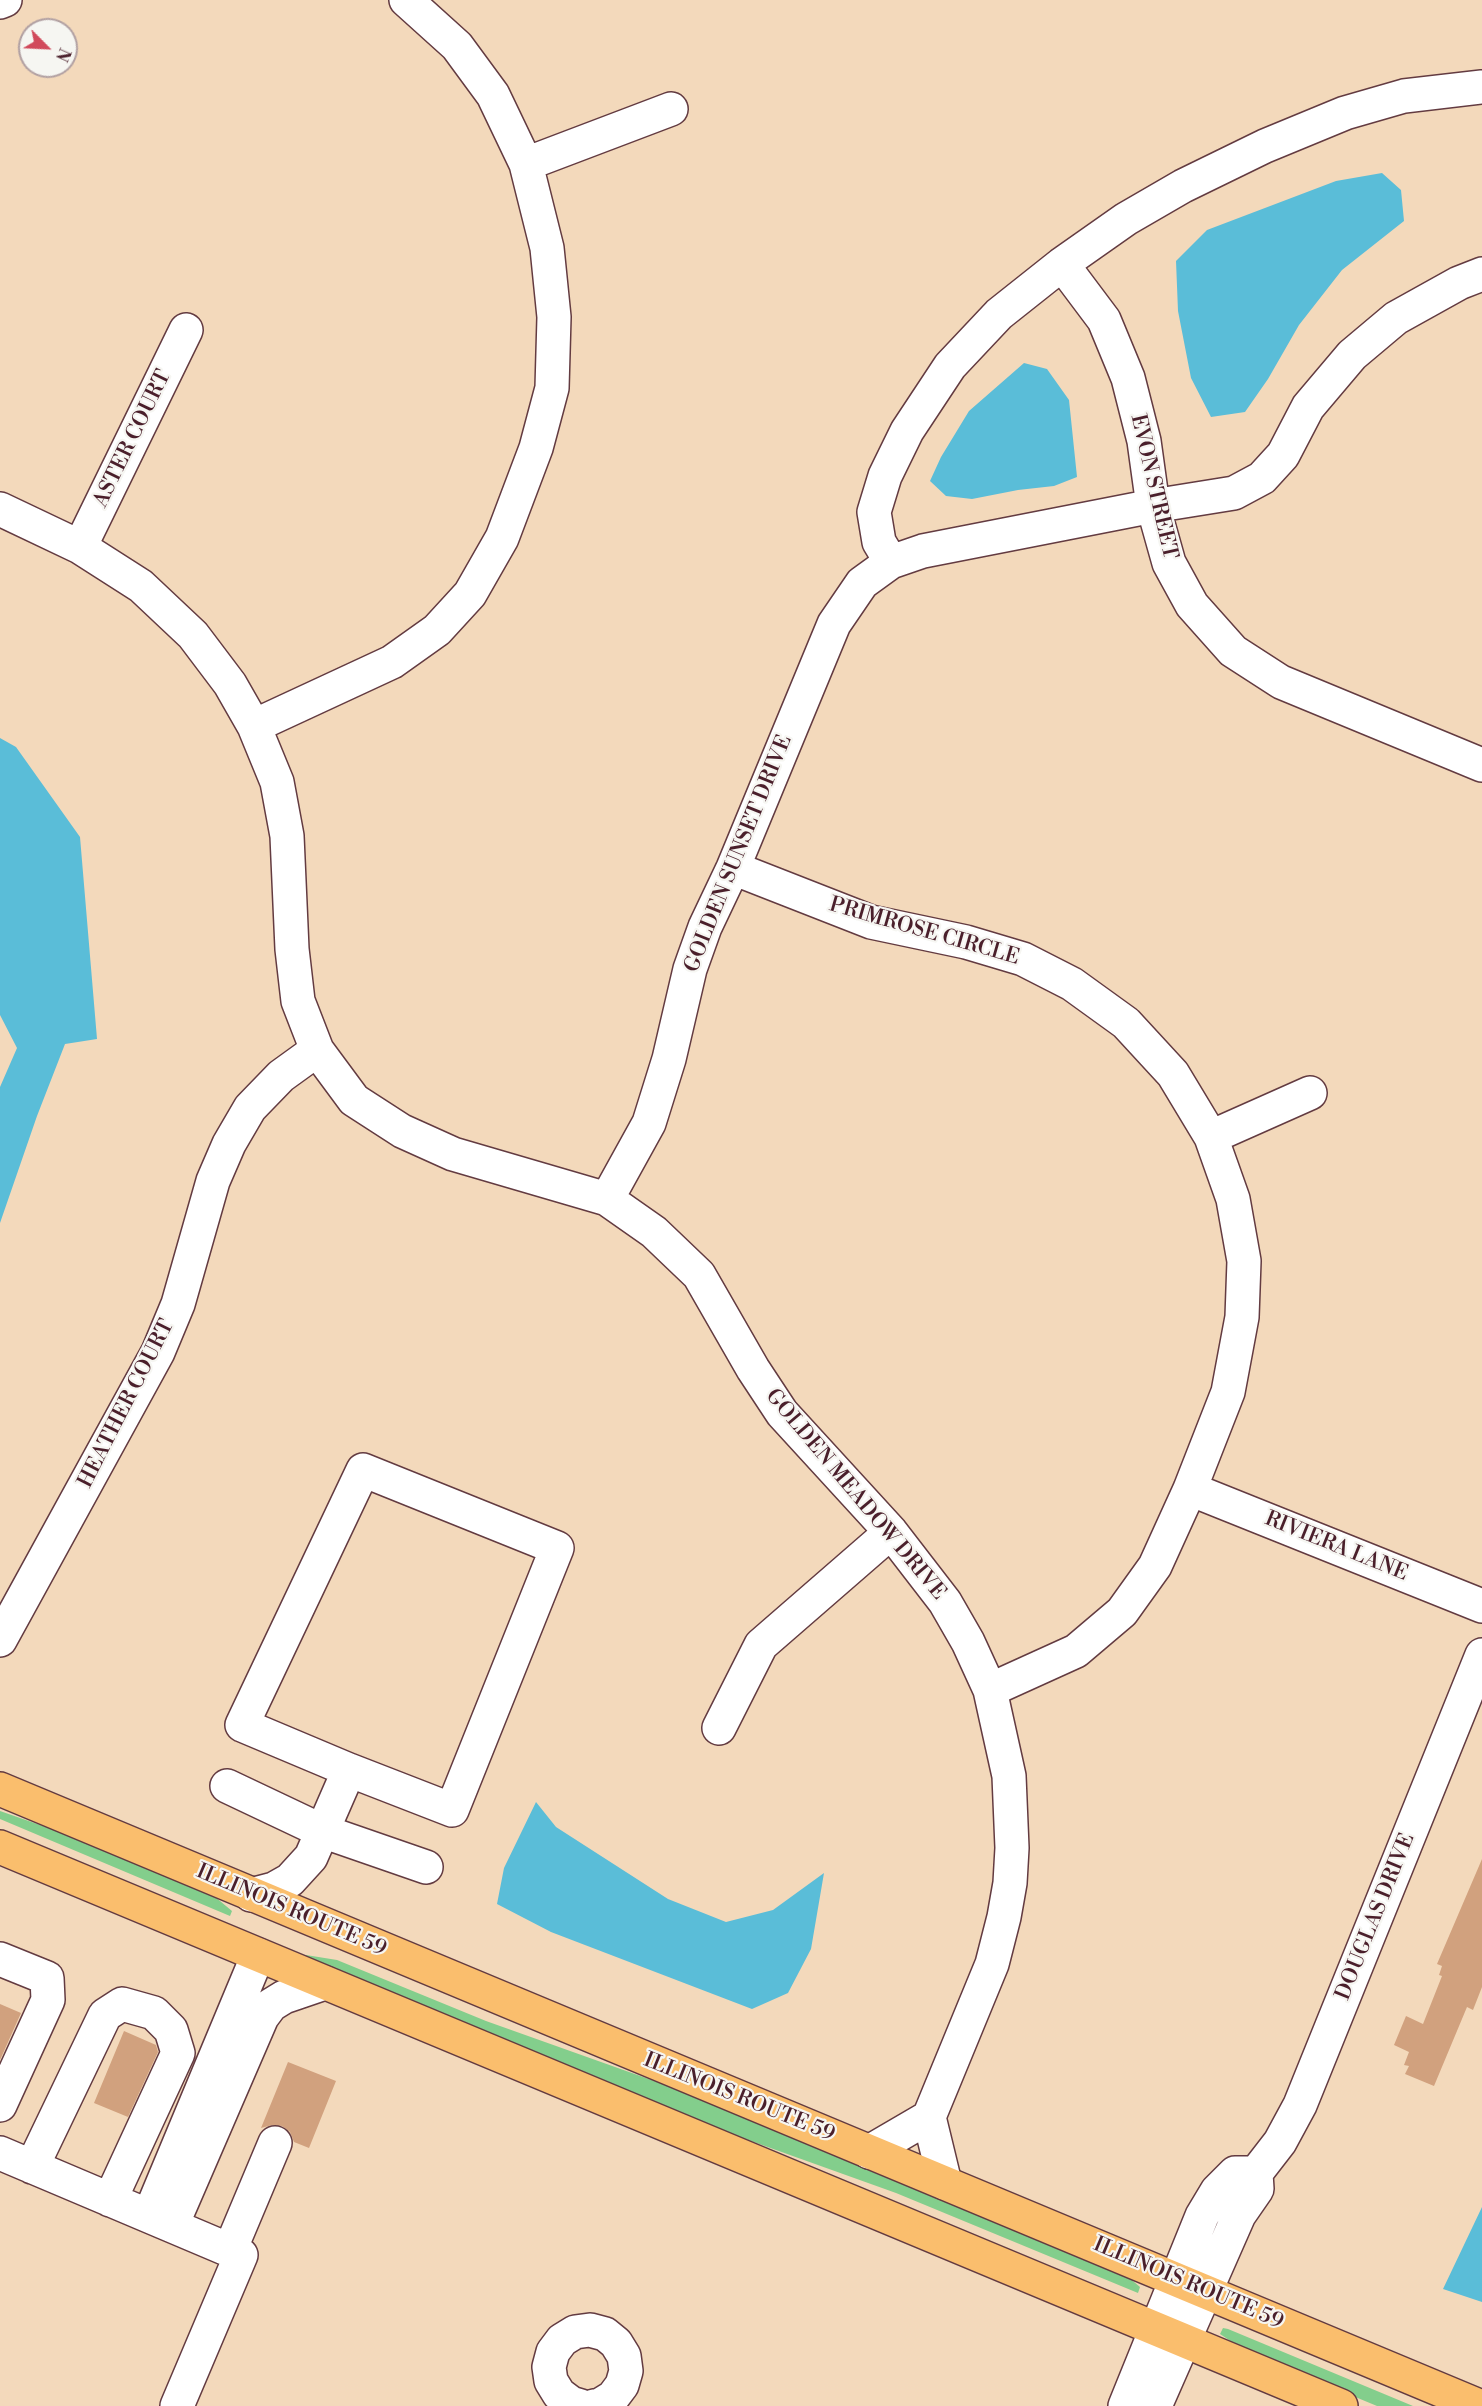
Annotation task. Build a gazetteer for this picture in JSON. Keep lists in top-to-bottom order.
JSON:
{
  "streets": {
    "main road": ["ILLINOIS ROUTE 59"],
    "street": [
      "ASTER COURT",
      "EVON STREET",
      "GOLDEN SUNSET DRIVE",
      "PRIMROSE CIRCLE",
      "HEATHER COURT",
      "GOLDEN MEADOW DRIVE",
      "RIVIERA LANE",
      "DOUGLAS DRIVE"
    ]
  },
  "crossings": [
    ["ASTER COURT", "GOLDEN MEADOW DRIVE"],
    ["EVON STREET", "GOLDEN SUNSET DRIVE"],
    ["GOLDEN SUNSET DRIVE", "PRIMROSE CIRCLE"],
    ["GOLDEN SUNSET DRIVE", "GOLDEN MEADOW DRIVE"],
    ["PRIMROSE CIRCLE", "GOLDEN MEADOW DRIVE"],
    ["PRIMROSE CIRCLE", "RIVIERA LANE"],
    ["HEATHER COURT", "GOLDEN MEADOW DRIVE"],
    ["ILLINOIS ROUTE 59", "DOUGLAS DRIVE"]
  ],
  "north": "bottom right"
}
